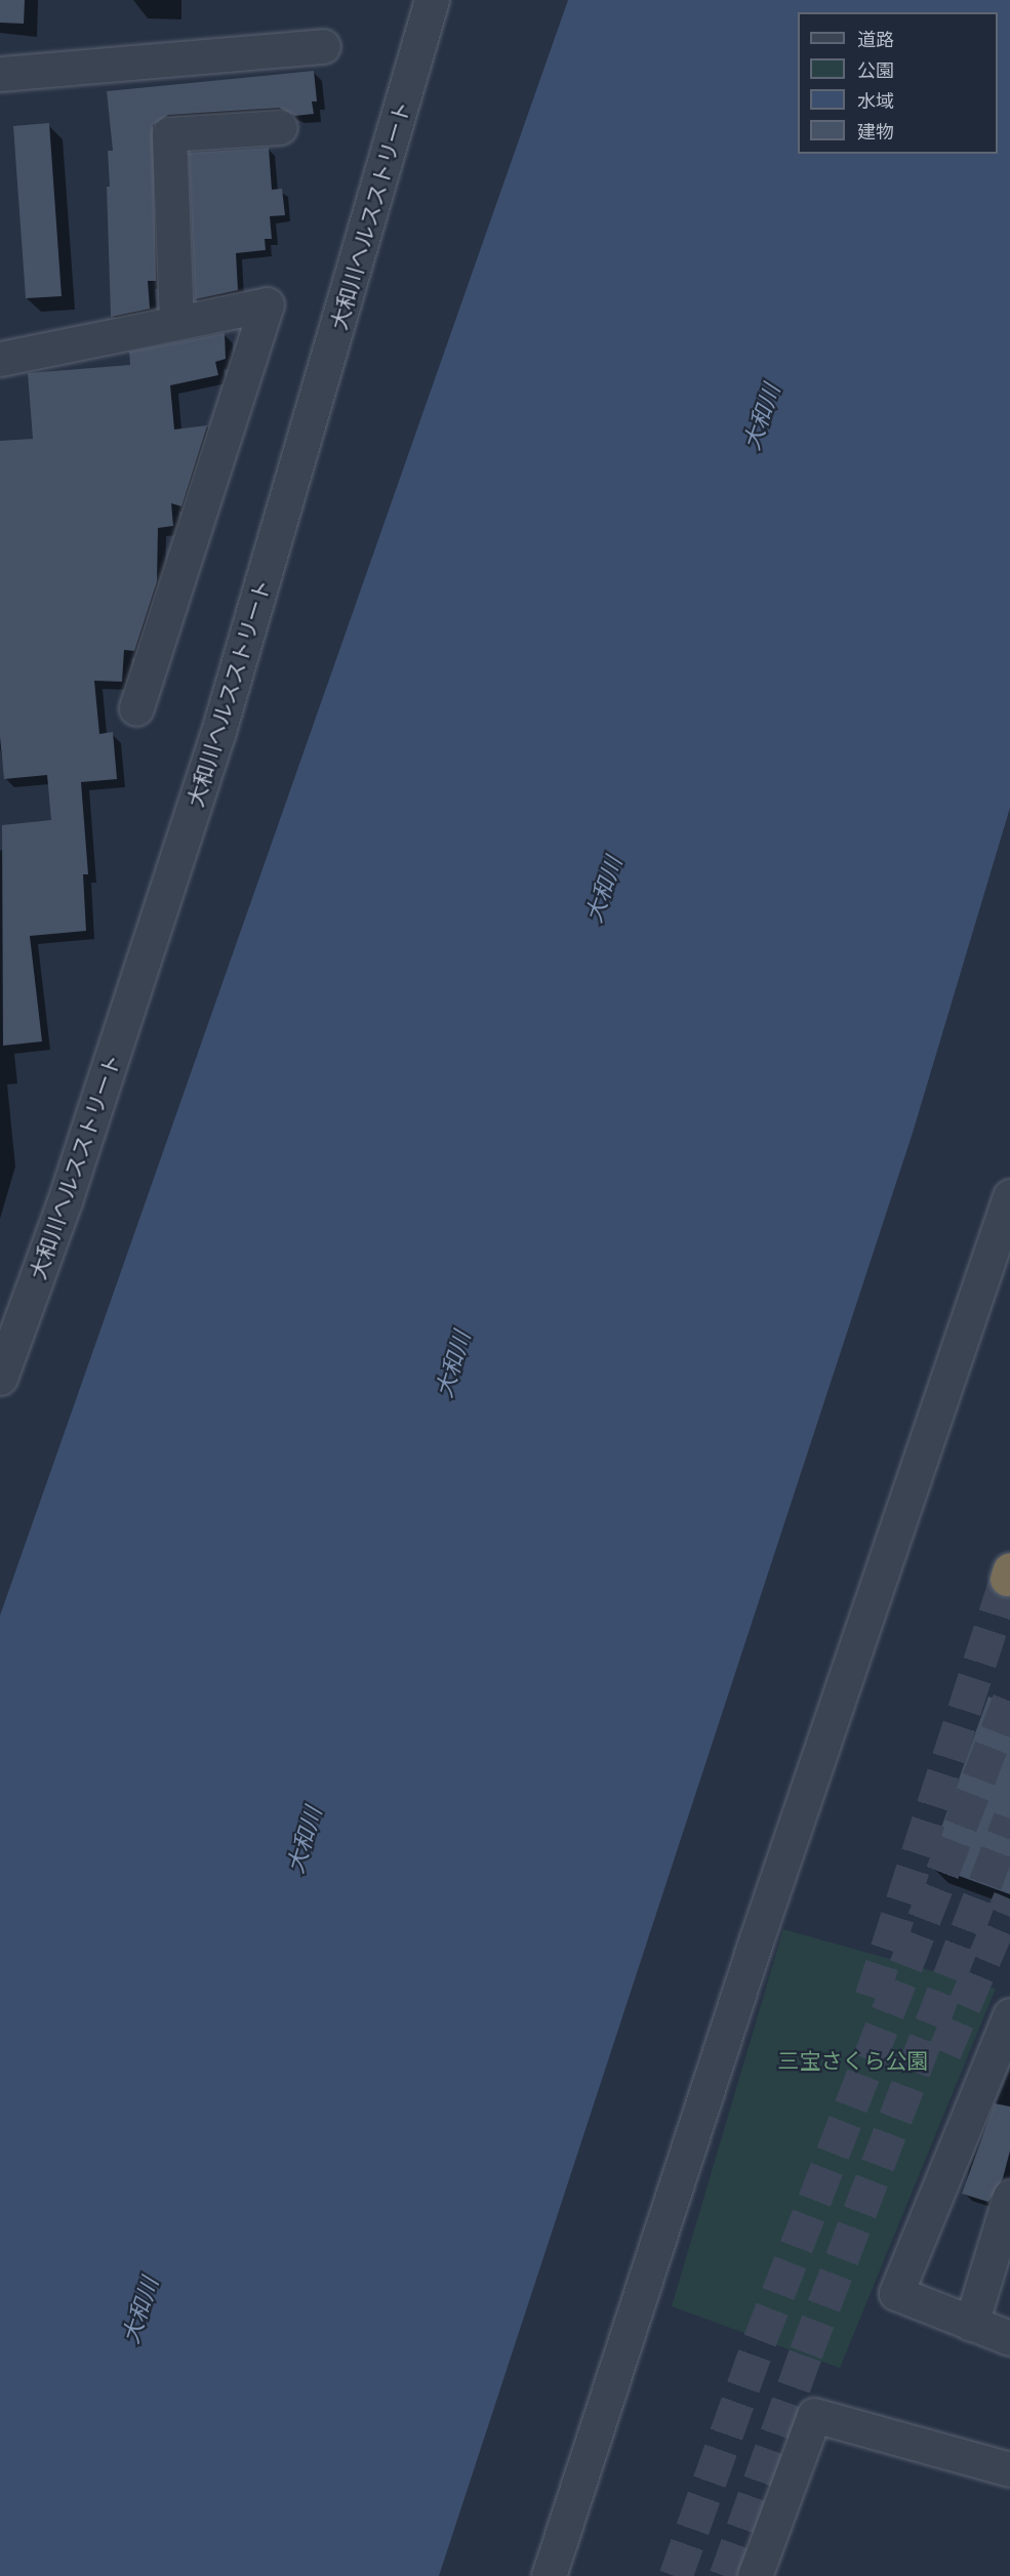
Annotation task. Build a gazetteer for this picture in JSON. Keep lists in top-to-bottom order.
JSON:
{
  "streets": {
    "street": ["大和川ヘルスストリート"]
  },
  "water": ["大和川"],
  "parks": ["三宝さくら公園"],
  "legend": [
    "道路",
    "公園",
    "水域",
    "建物"
  ]
}
